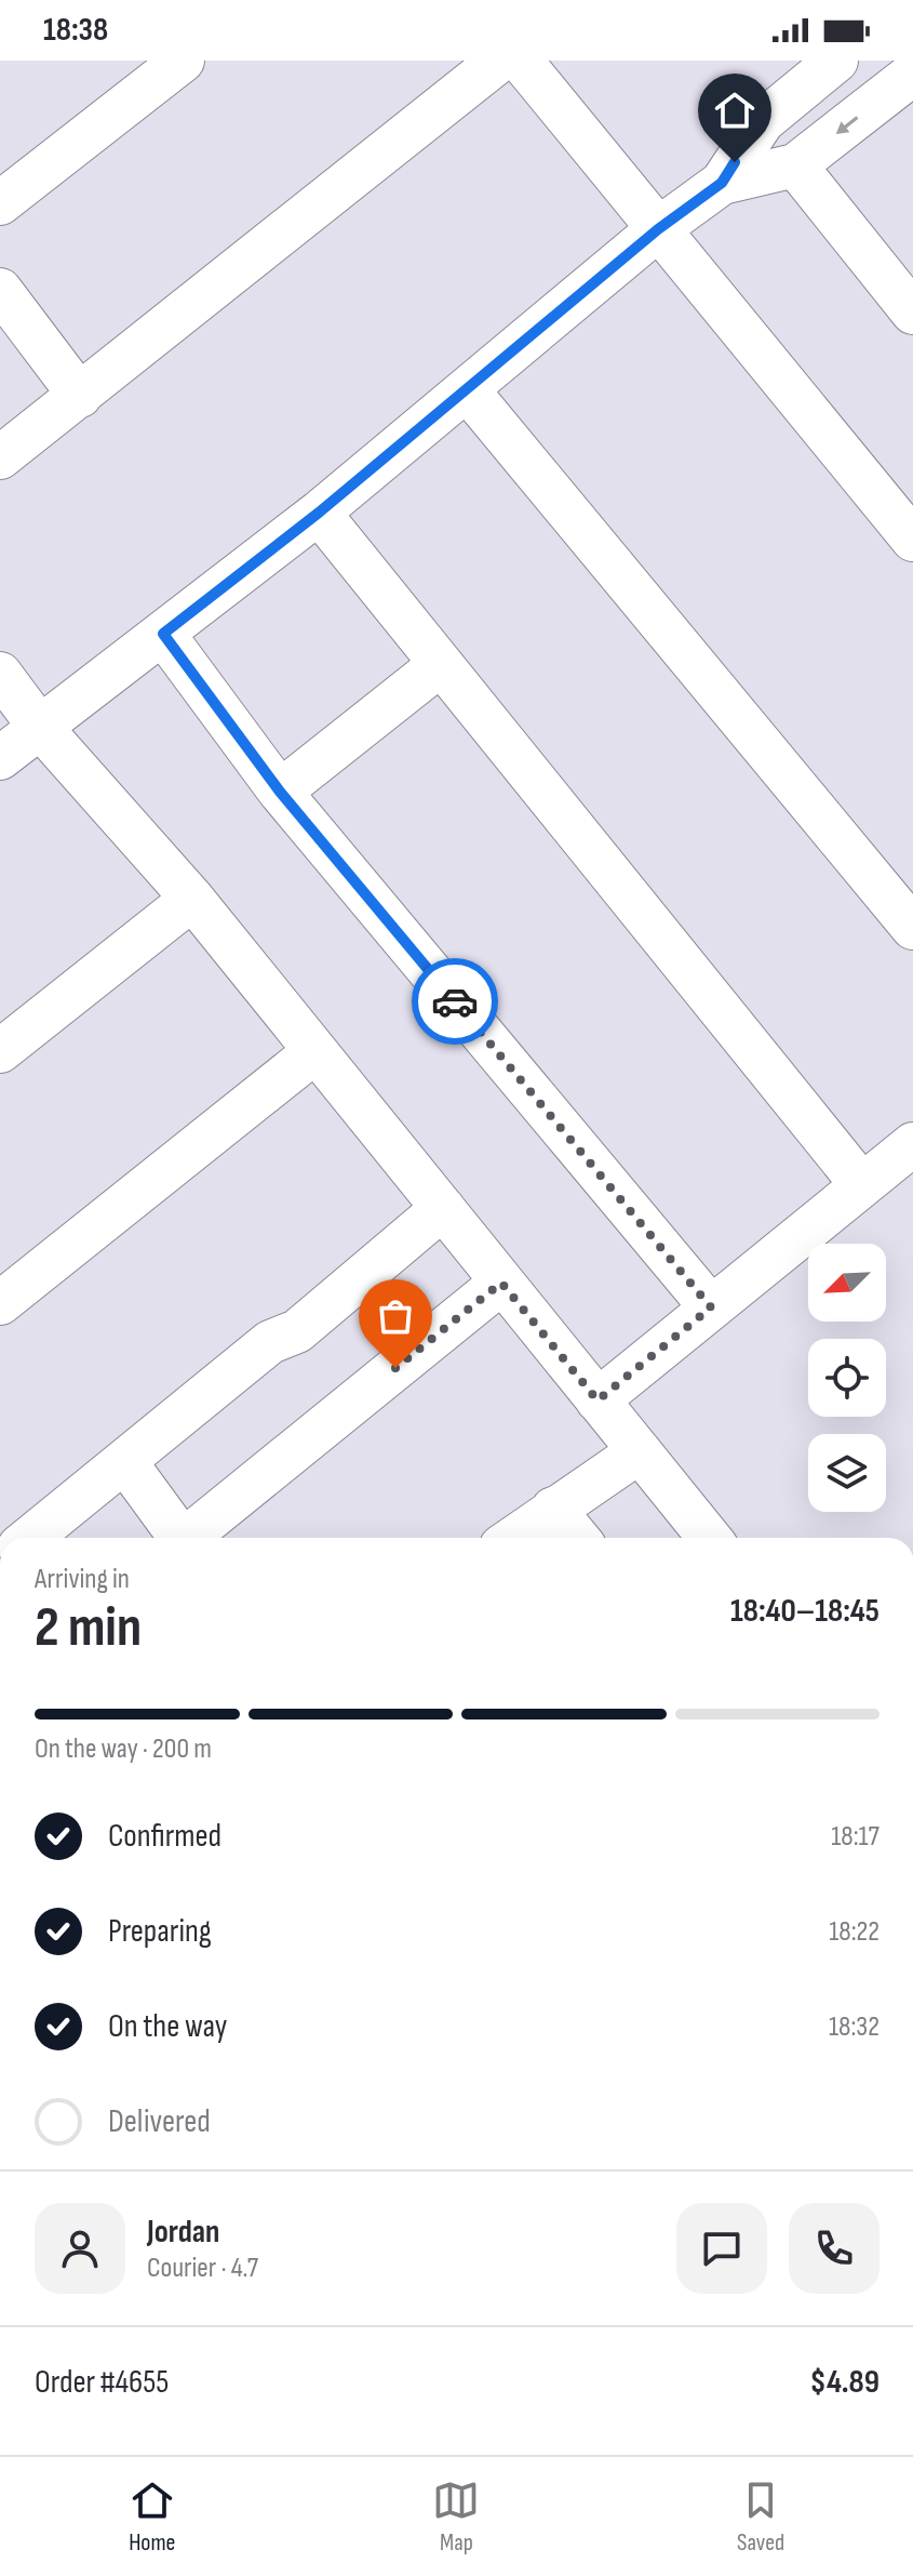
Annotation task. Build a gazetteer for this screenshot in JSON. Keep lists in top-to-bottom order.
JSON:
{
  "north": "bottom left",
  "page": {
    "status": "18:38",
    "heading": ["2 min", "Arriving in", "18:40–18:45"],
    "panel": [
      "Jordan",
      "Courier · 4.7",
      "Order #4655",
      "$4.89"
    ],
    "bar": "On the way · 200 m",
    "list": [
      ["Confirmed", "18:17"],
      ["Preparing", "18:22"],
      ["On the way", "18:32"],
      "Delivered"
    ],
    "tabs": ["Home", "Map", "Saved"]
  }
}
